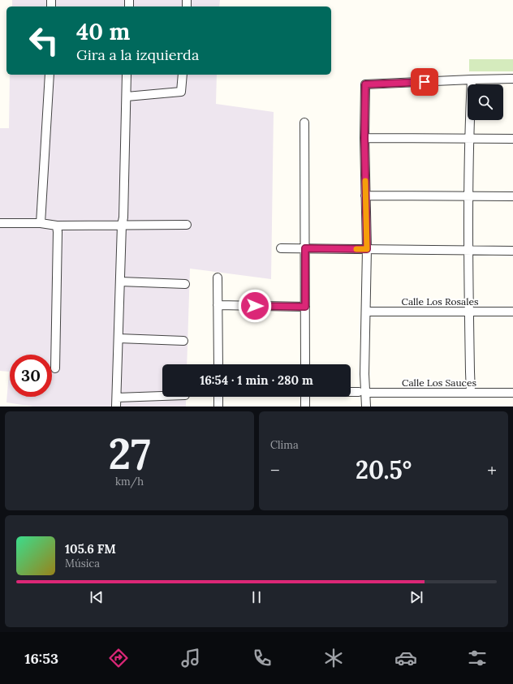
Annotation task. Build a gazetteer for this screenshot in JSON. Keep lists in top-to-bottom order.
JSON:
{
  "streets": {
    "street": ["Calle Los Rosales", "Calle Los Sauces"]
  },
  "page": {
    "turn": ["40 m", "Gira a la izquierda"],
    "limit": "30",
    "trip": "16:54 · 1 min · 280 m",
    "tile": [
      ["27", "km/h"],
      "Clima"
    ],
    "heat": ["−", "20.5°", "+"],
    "song": ["105.6 FM", "Música"],
    "tabs": "16:53"
  }
}
